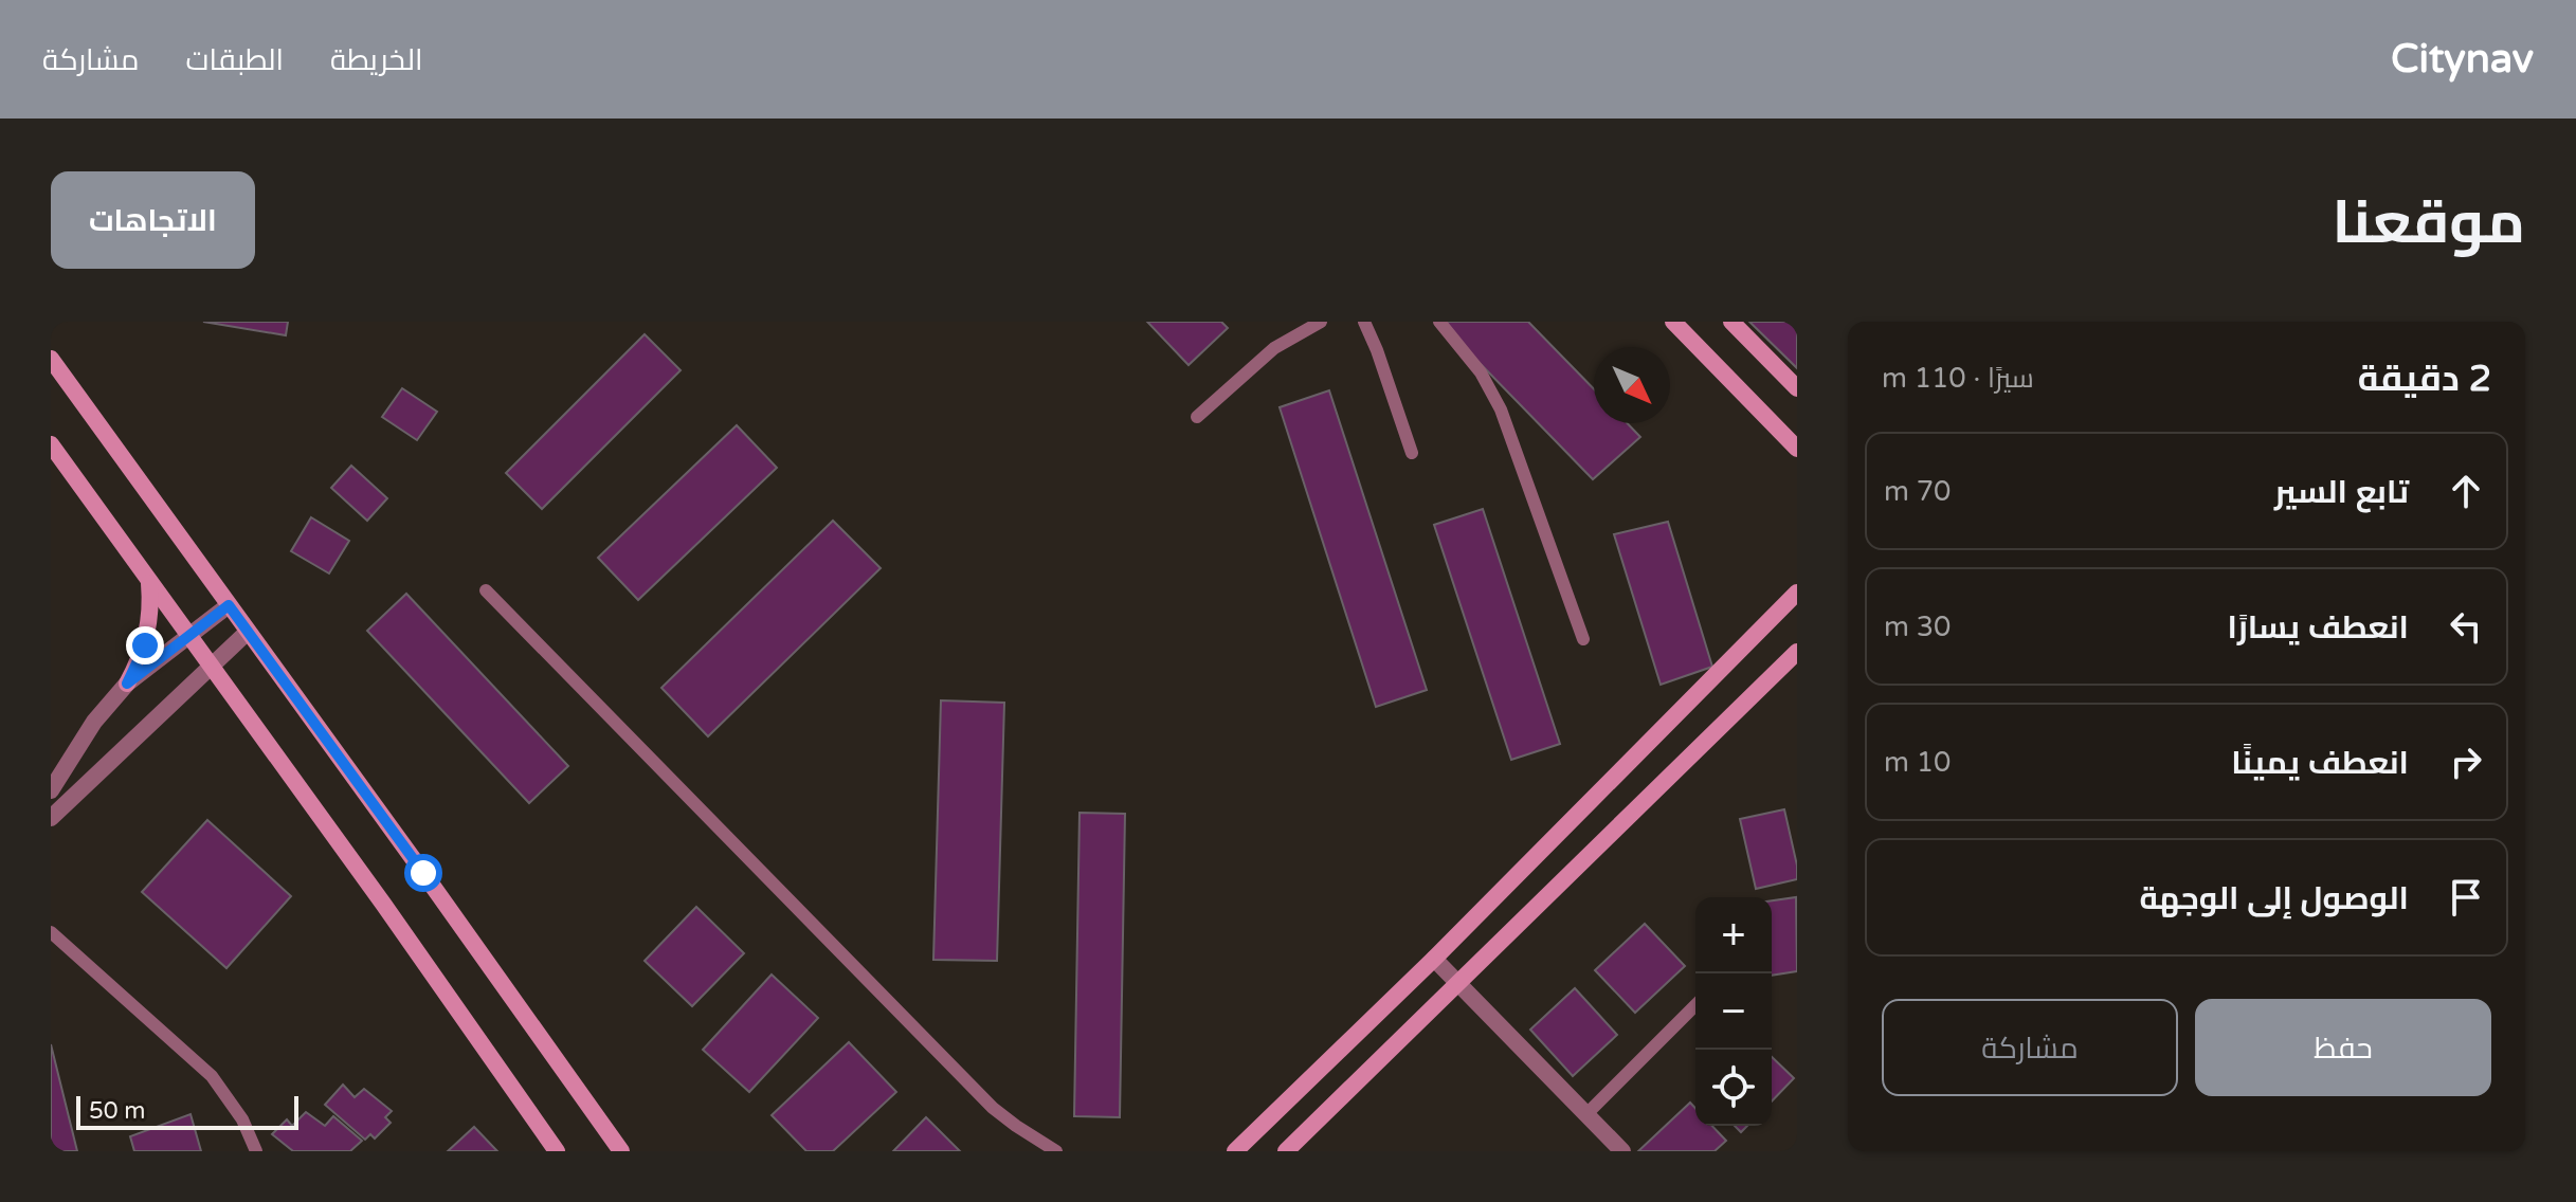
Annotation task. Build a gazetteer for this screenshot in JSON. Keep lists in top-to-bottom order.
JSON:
{
  "scale_bar": "50 m",
  "north": "bottom right",
  "page": {
    "header": "Citynav",
    "nav": ["الخريطة", "الطبقات", "مشاركة"],
    "title": "موقعنا",
    "buttons": [
      "الاتجاهات",
      ["حفظ", "مشاركة"]
    ],
    "heading": ["2 دقيقة", "سيرًا · 110 m"],
    "list": [
      ["تابع السير", "70 m"],
      ["انعطف يسارًا", "30 m"],
      ["انعطف يمينًا", "10 m"],
      "الوصول إلى الوجهة"
    ],
    "map_buttons": ["+", "−"],
    "scale": "50 m"
  }
}
